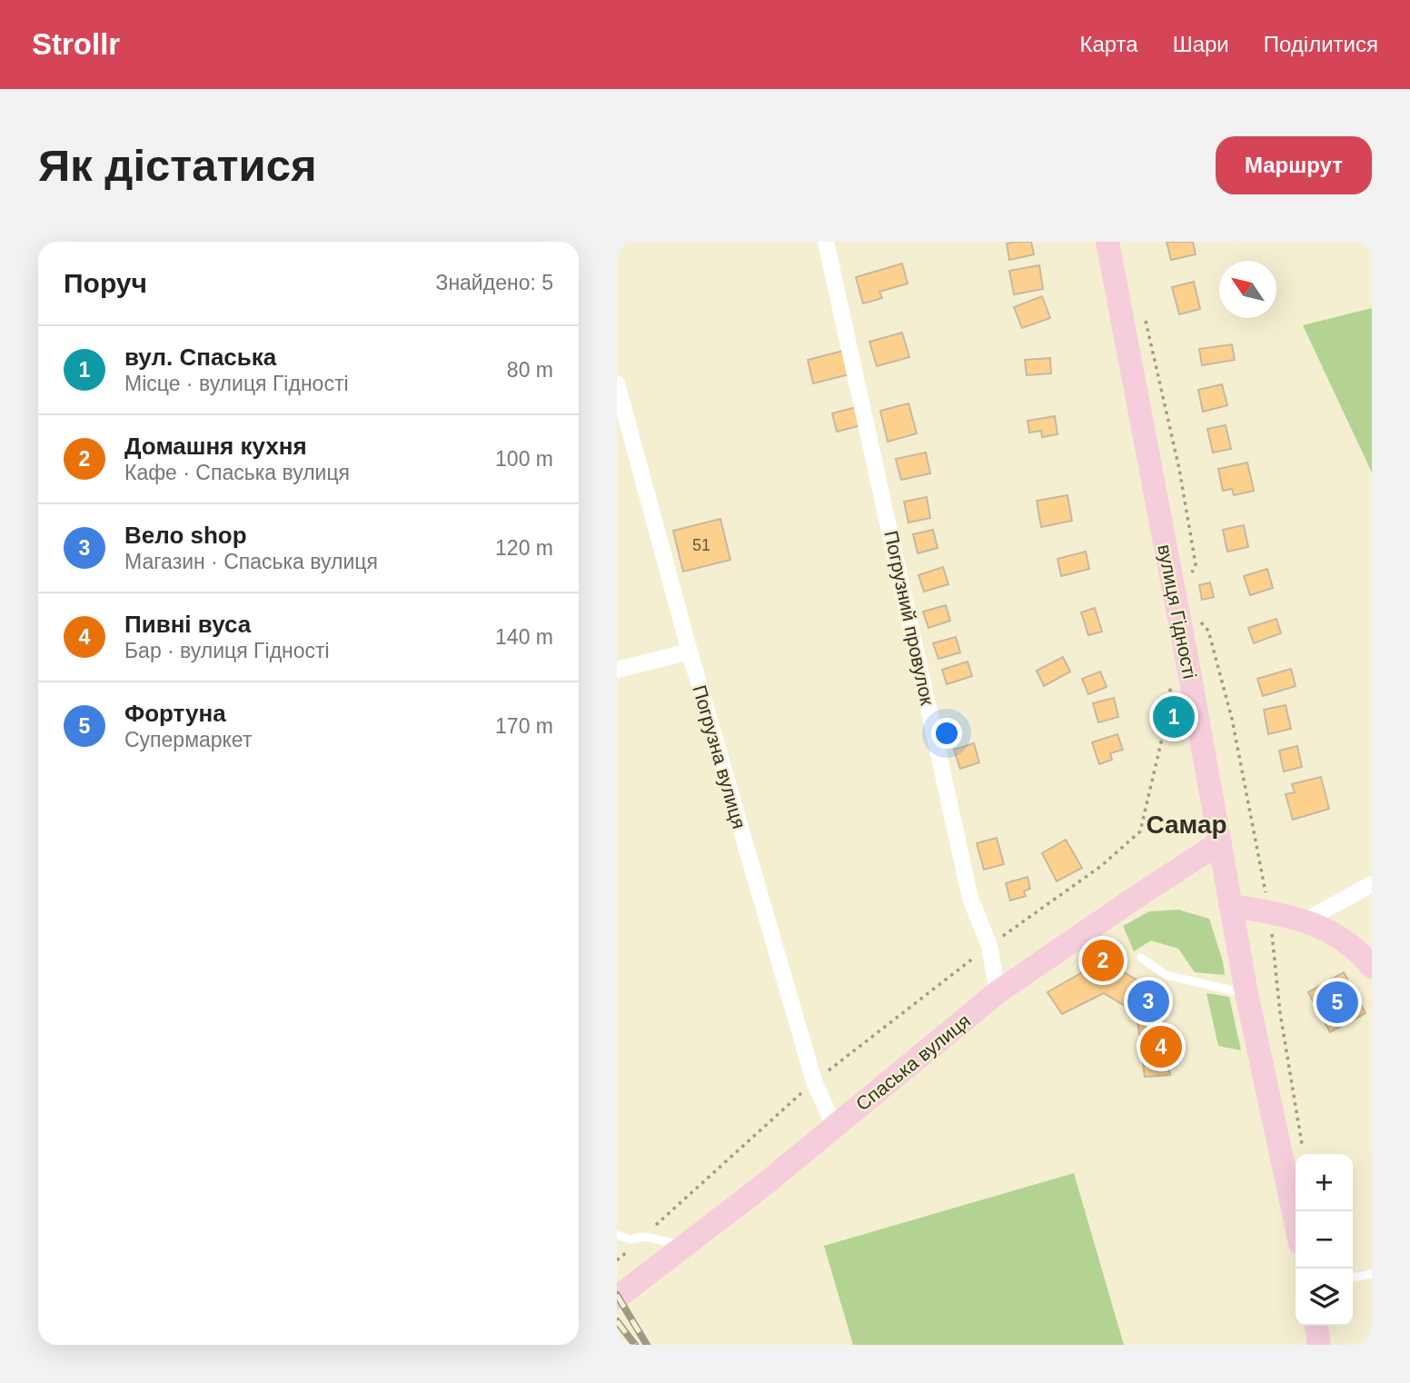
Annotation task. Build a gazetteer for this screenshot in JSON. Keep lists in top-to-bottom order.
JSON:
{
  "streets": {
    "main road": ["вулиця Гідності", "Спаська вулиця"],
    "street": ["Погрузний провулок", "Погрузна вулиця"]
  },
  "crossings": [
    ["вулиця Гідності", "Спаська вулиця"],
    ["Погрузний провулок", "Спаська вулиця"],
    ["Погрузна вулиця", "Спаська вулиця"]
  ],
  "districts": ["Самар"],
  "house_numbers": ["51"],
  "north": "top left",
  "page": {
    "header": "Strollr",
    "nav": ["Карта", "Шари", "Поділитися"],
    "buttons": "Маршрут",
    "title": "Як дістатися",
    "heading": ["Поруч", "Знайдено: 5"],
    "list": [
      {
        "mark": "1",
        "name": "вул. Спаська",
        "note": "Місце · вулиця Гідності",
        "value": "80 m"
      },
      {
        "mark": "2",
        "name": "Домашня кухня",
        "note": "Кафе · Спаська вулиця",
        "value": "100 m"
      },
      {
        "mark": "3",
        "name": "Вело shop",
        "note": "Магазин · Спаська вулиця",
        "value": "120 m"
      },
      {
        "mark": "4",
        "name": "Пивні вуса",
        "note": "Бар · вулиця Гідності",
        "value": "140 m"
      },
      {
        "mark": "5",
        "name": "Фортуна",
        "note": "Супермаркет",
        "value": "170 m"
      }
    ],
    "pins": [
      "1",
      "2",
      "3",
      "5",
      "4"
    ],
    "map_buttons": ["+", "−"]
  }
}
